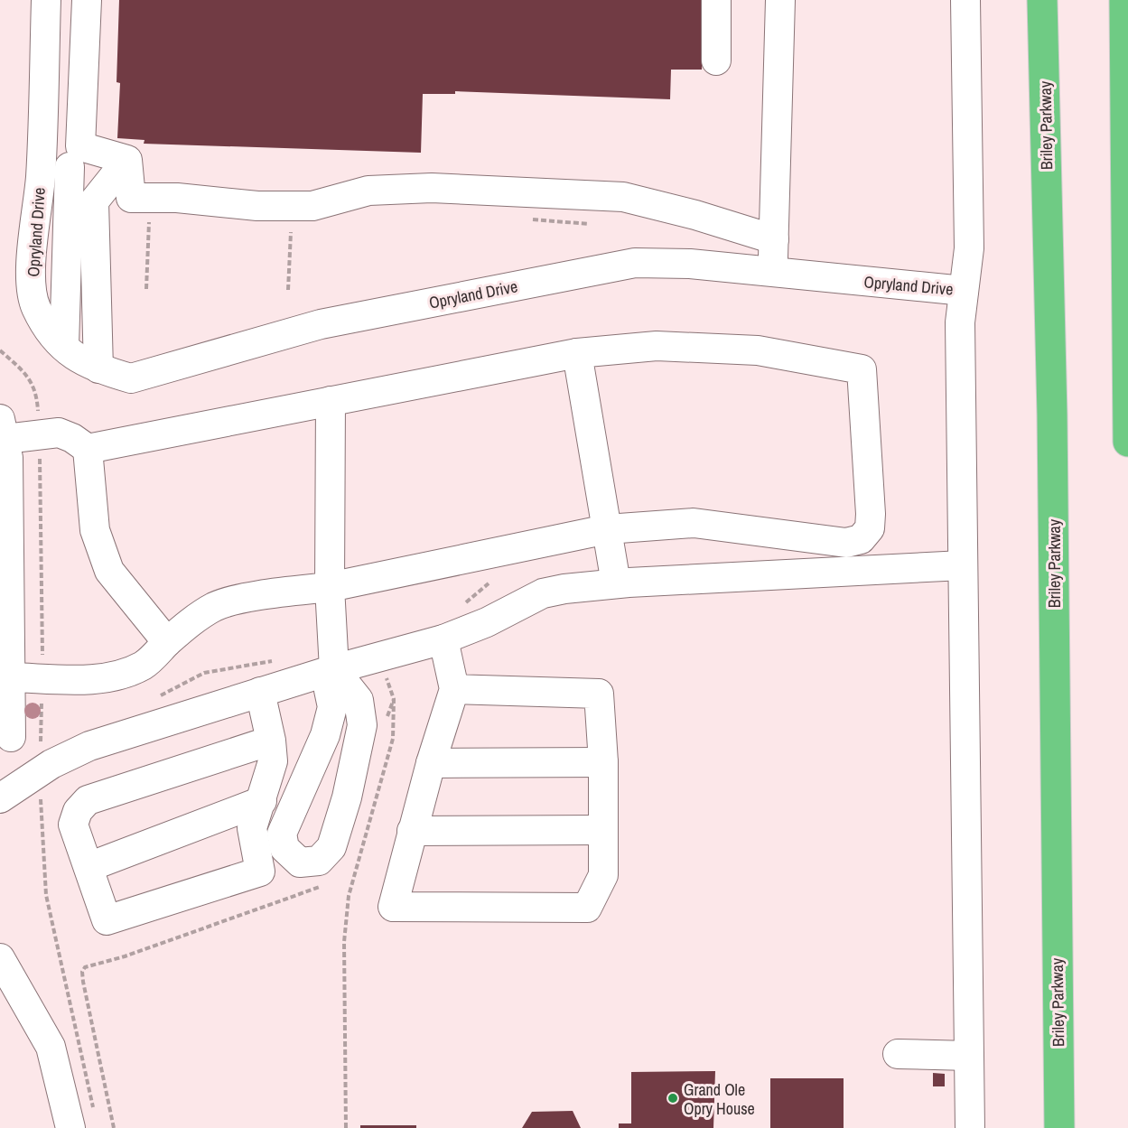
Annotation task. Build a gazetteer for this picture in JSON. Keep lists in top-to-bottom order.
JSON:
{
  "streets": {
    "highway": ["Briley Parkway"],
    "lane": ["Opryland Drive"]
  },
  "places": ["Grand Ole Opry House"]
}
